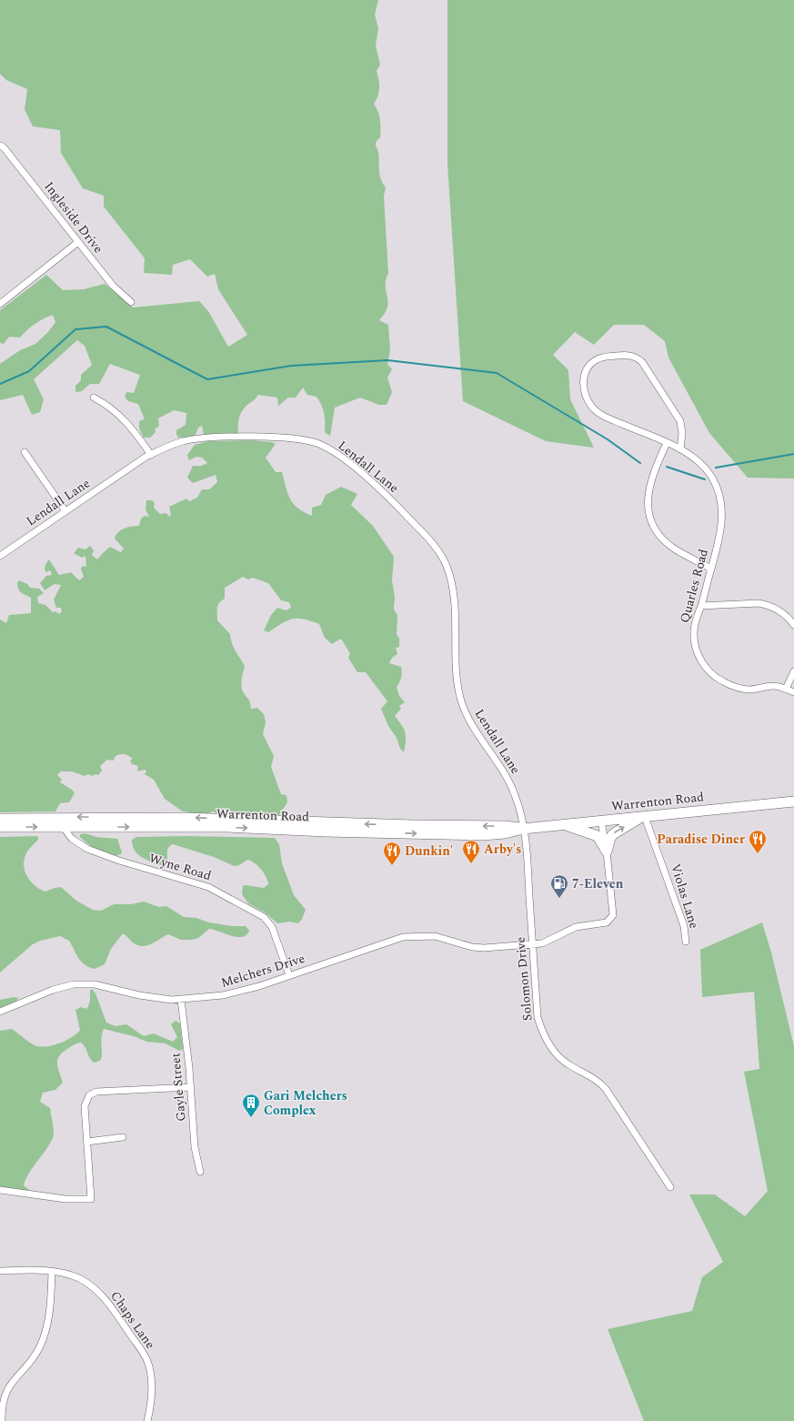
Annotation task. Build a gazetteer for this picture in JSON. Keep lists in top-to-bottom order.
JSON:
{
  "streets": {
    "main road": ["Warrenton Road"],
    "street": [
      "Ingleside Drive",
      "Lendall Lane",
      "Quarles Road",
      "Wyne Road",
      "Violas Lane",
      "Melchers Drive",
      "Solomon Drive",
      "Gayle Street",
      "Chaps Lane"
    ]
  },
  "crossings": [
    ["Lendall Lane", "Warrenton Road"],
    ["Lendall Lane", "Solomon Drive"],
    ["Warrenton Road", "Wyne Road"],
    ["Warrenton Road", "Violas Lane"],
    ["Warrenton Road", "Solomon Drive"],
    ["Wyne Road", "Melchers Drive"],
    ["Melchers Drive", "Solomon Drive"],
    ["Melchers Drive", "Gayle Street"]
  ],
  "places": {
    "restaurant": ["Paradise Diner", "Arby's", "Dunkin'"],
    "fuel station": ["7-Eleven"],
    "building": ["Gari Melchers Complex"]
  }
}
